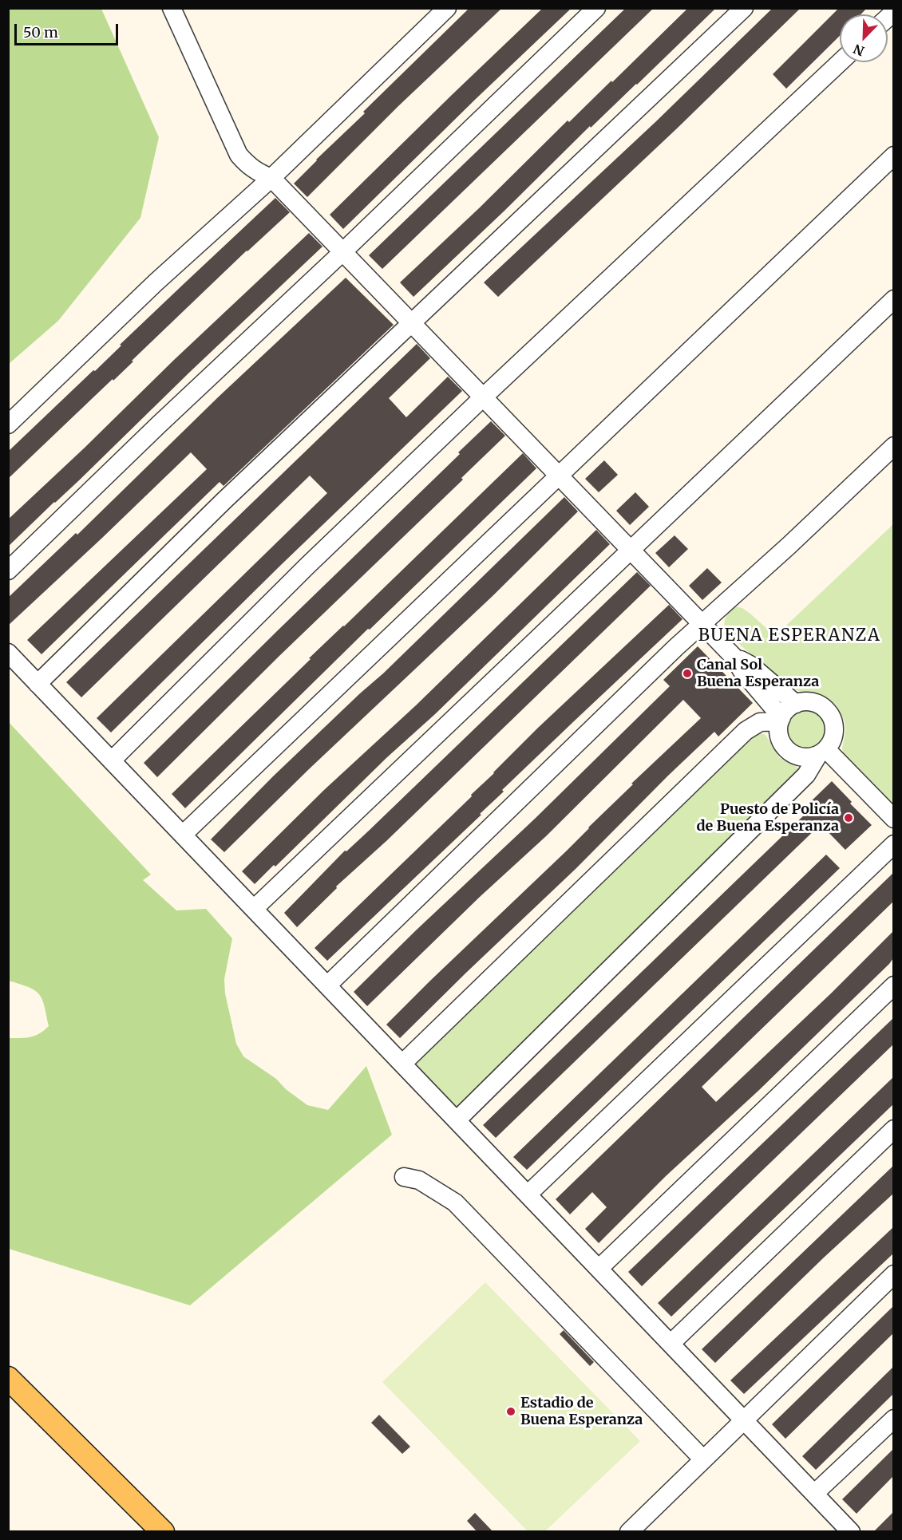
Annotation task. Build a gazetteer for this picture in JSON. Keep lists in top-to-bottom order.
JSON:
{
  "districts": ["BUENA ESPERANZA"],
  "places": ["Canal Sol Buena Esperanza", "Puesto de Policía de Buena Esperanza", "Estadio de Buena Esperanza"],
  "scale_bar": "50 m",
  "north": "bottom left"
}
